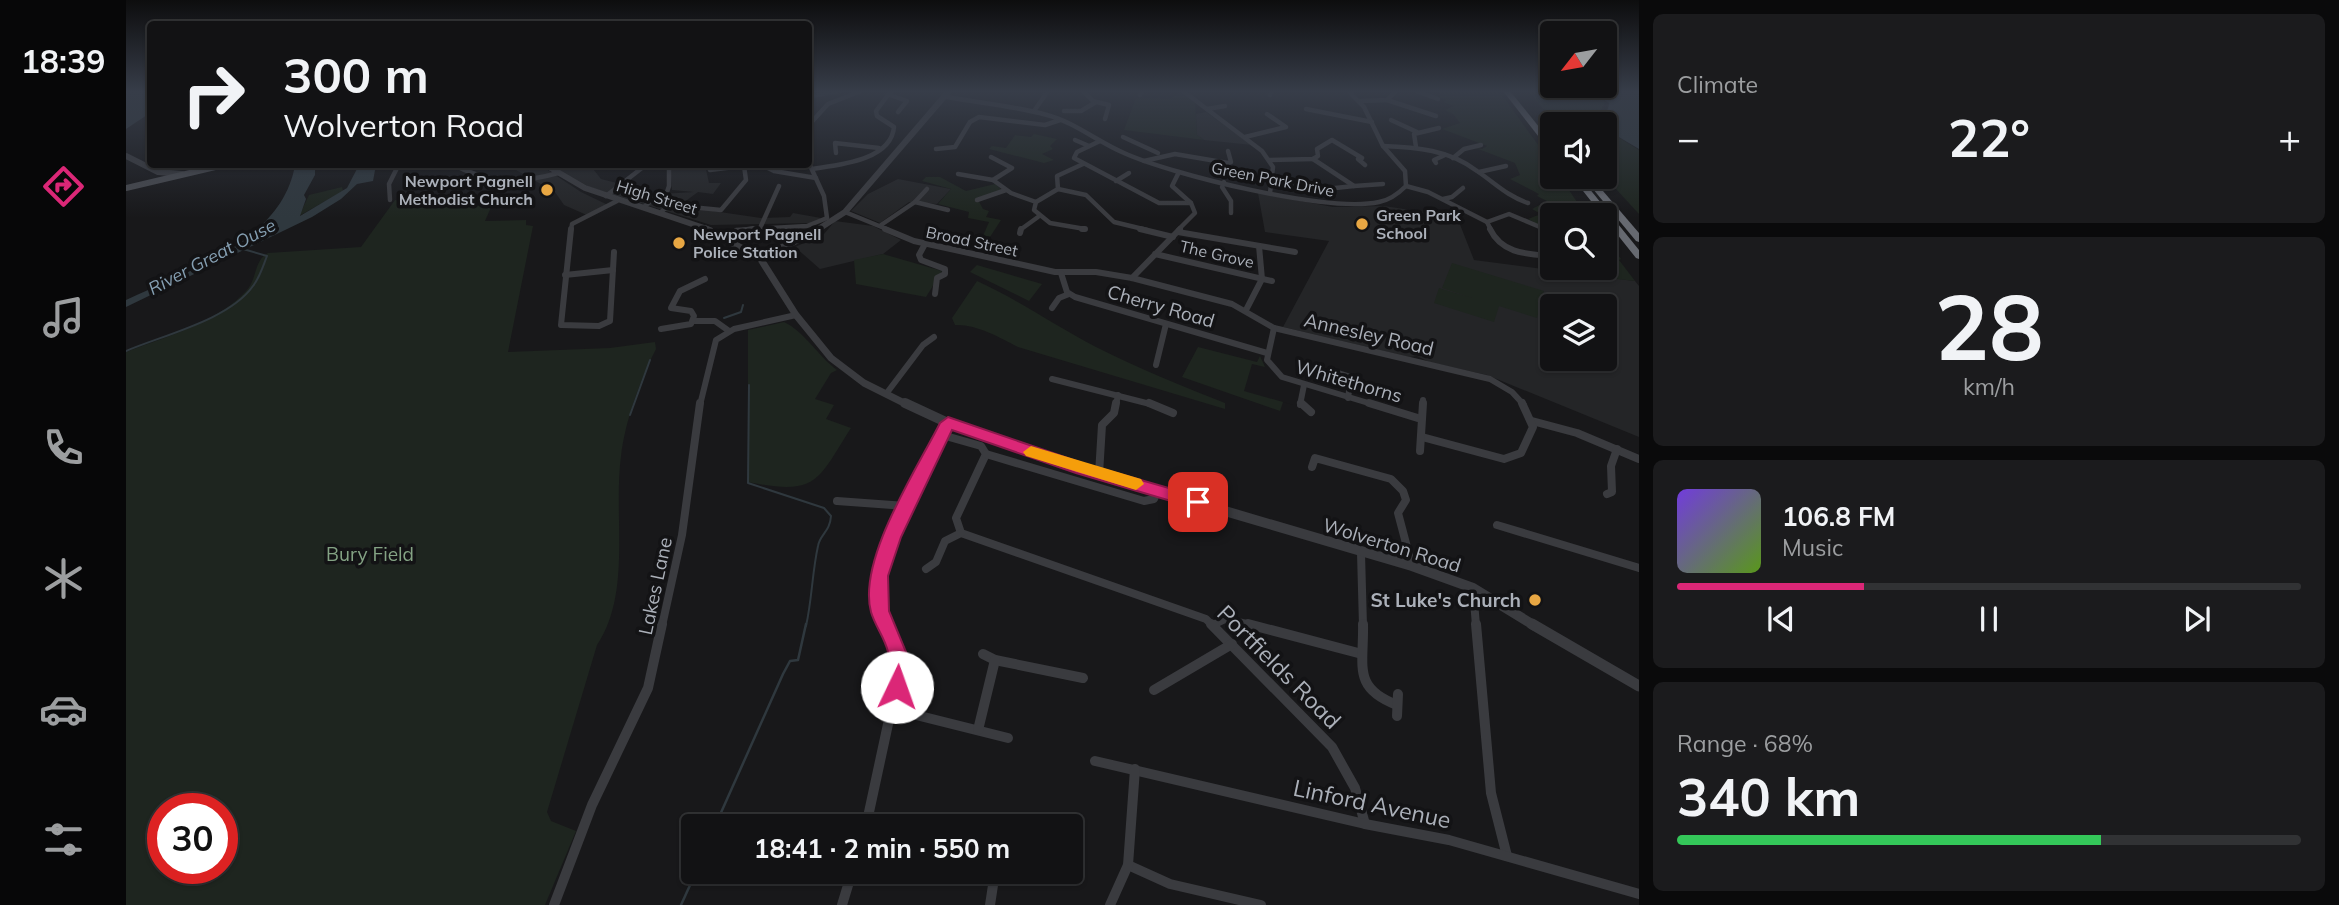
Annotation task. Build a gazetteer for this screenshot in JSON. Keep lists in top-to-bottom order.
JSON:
{
  "streets": {
    "street": [
      "Green Park Drive",
      "High Street",
      "Broad Street",
      "The Grove",
      "Cherry Road",
      "Annesley Road",
      "Whitethorns",
      "Wolverton Road",
      "Lakes Lane",
      "Portfields Road",
      "Linford Avenue"
    ]
  },
  "crossings": [
    ["High Street", "Wolverton Road"],
    ["Broad Street", "Annesley Road"],
    ["Cherry Road", "Whitethorns"],
    ["Portfields Road", "Linford Avenue"]
  ],
  "water": ["River Great Ouse"],
  "parks": ["Bury Field"],
  "places": [
    "Newport Pagnell Methodist Church",
    "Green Park School",
    "Newport Pagnell Police Station",
    "St Luke's Church"
  ],
  "north": "bottom left",
  "page": {
    "tabs": "18:39",
    "tile": [
      "Climate",
      ["28", "km/h"],
      ["Range · 68%", "340 km"]
    ],
    "turn": ["300 m", "Wolverton Road"],
    "heat": ["−", "22°", "+"],
    "song": ["106.8 FM", "Music"],
    "limit": "30",
    "trip": "18:41 · 2 min · 550 m"
  }
}
